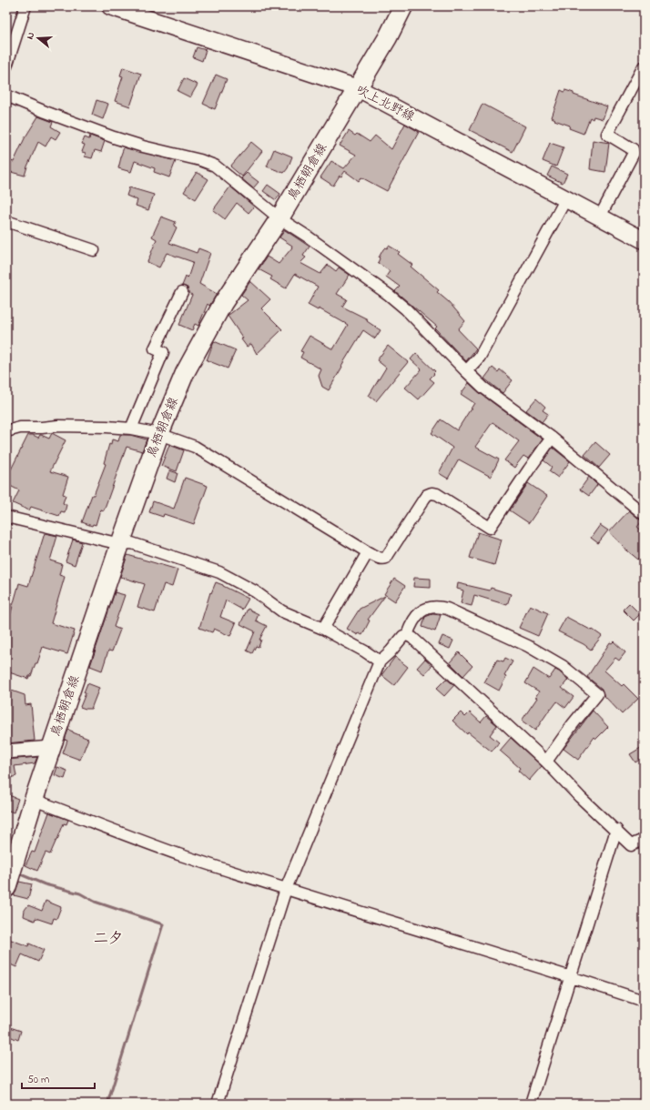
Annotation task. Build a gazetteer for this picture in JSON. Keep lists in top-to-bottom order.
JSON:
{
  "streets": {
    "main road": ["吹上北野線", "鳥栖朝倉線"]
  },
  "crossings": [
    ["吹上北野線", "鳥栖朝倉線"]
  ],
  "districts": ["二夕"],
  "scale_bar": "50 m",
  "north": "left"
}
